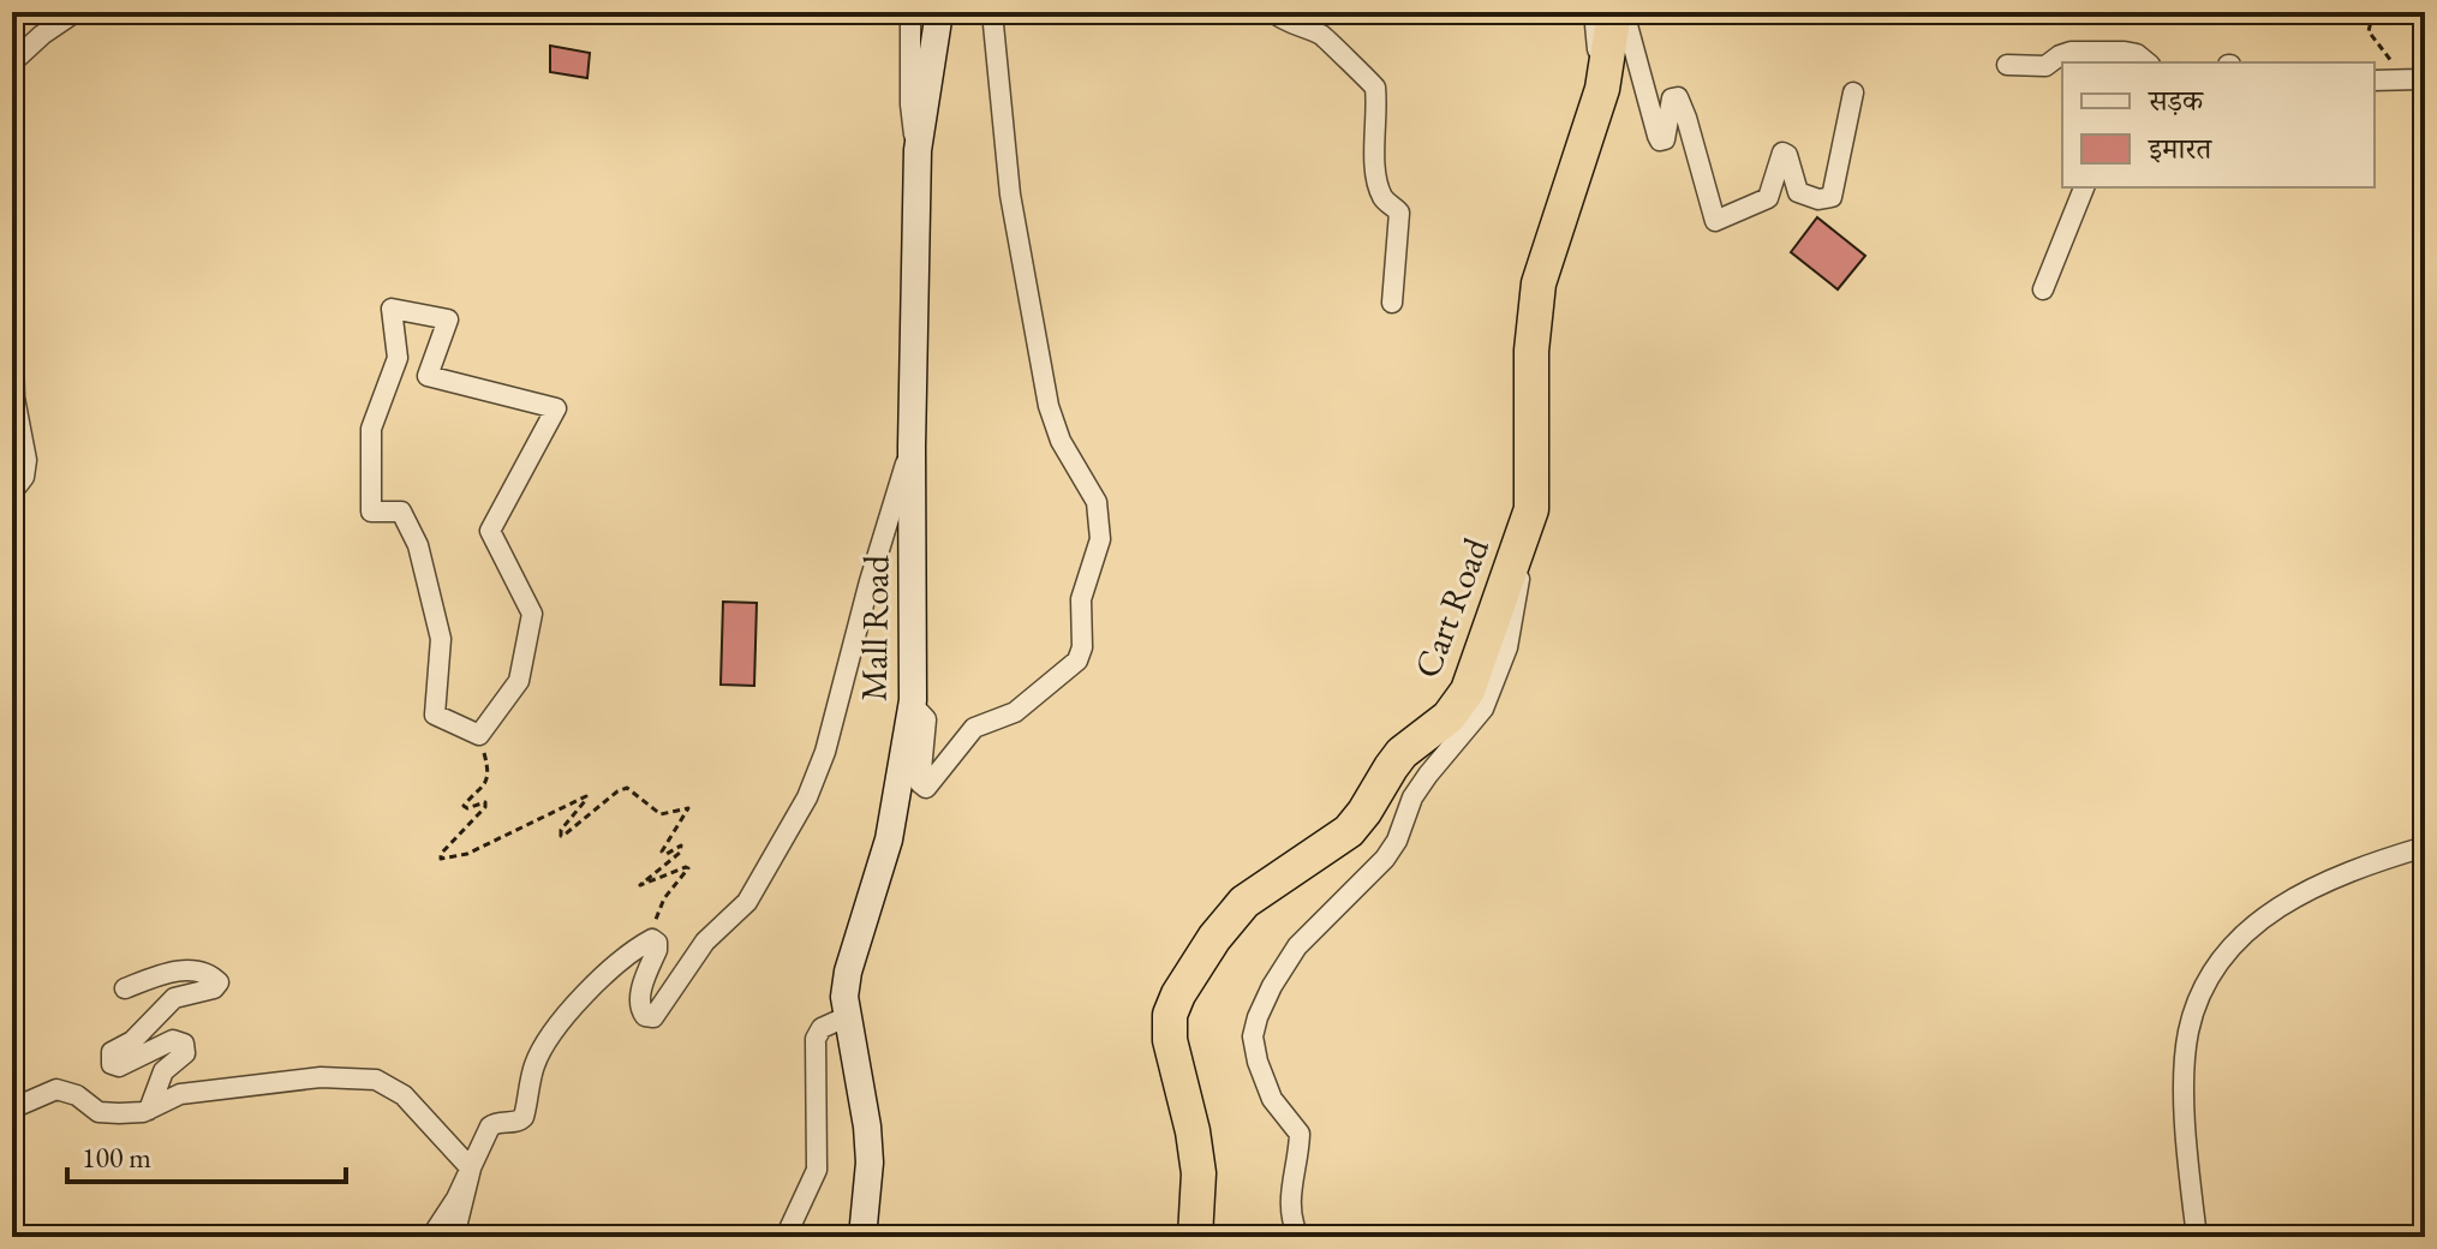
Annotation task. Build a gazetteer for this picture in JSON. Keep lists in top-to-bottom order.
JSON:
{
  "streets": {
    "highway": ["Cart Road"],
    "street": ["Mall Road"]
  },
  "legend": ["सड़क", "इमारत"],
  "scale_bar": "100 m"
}
